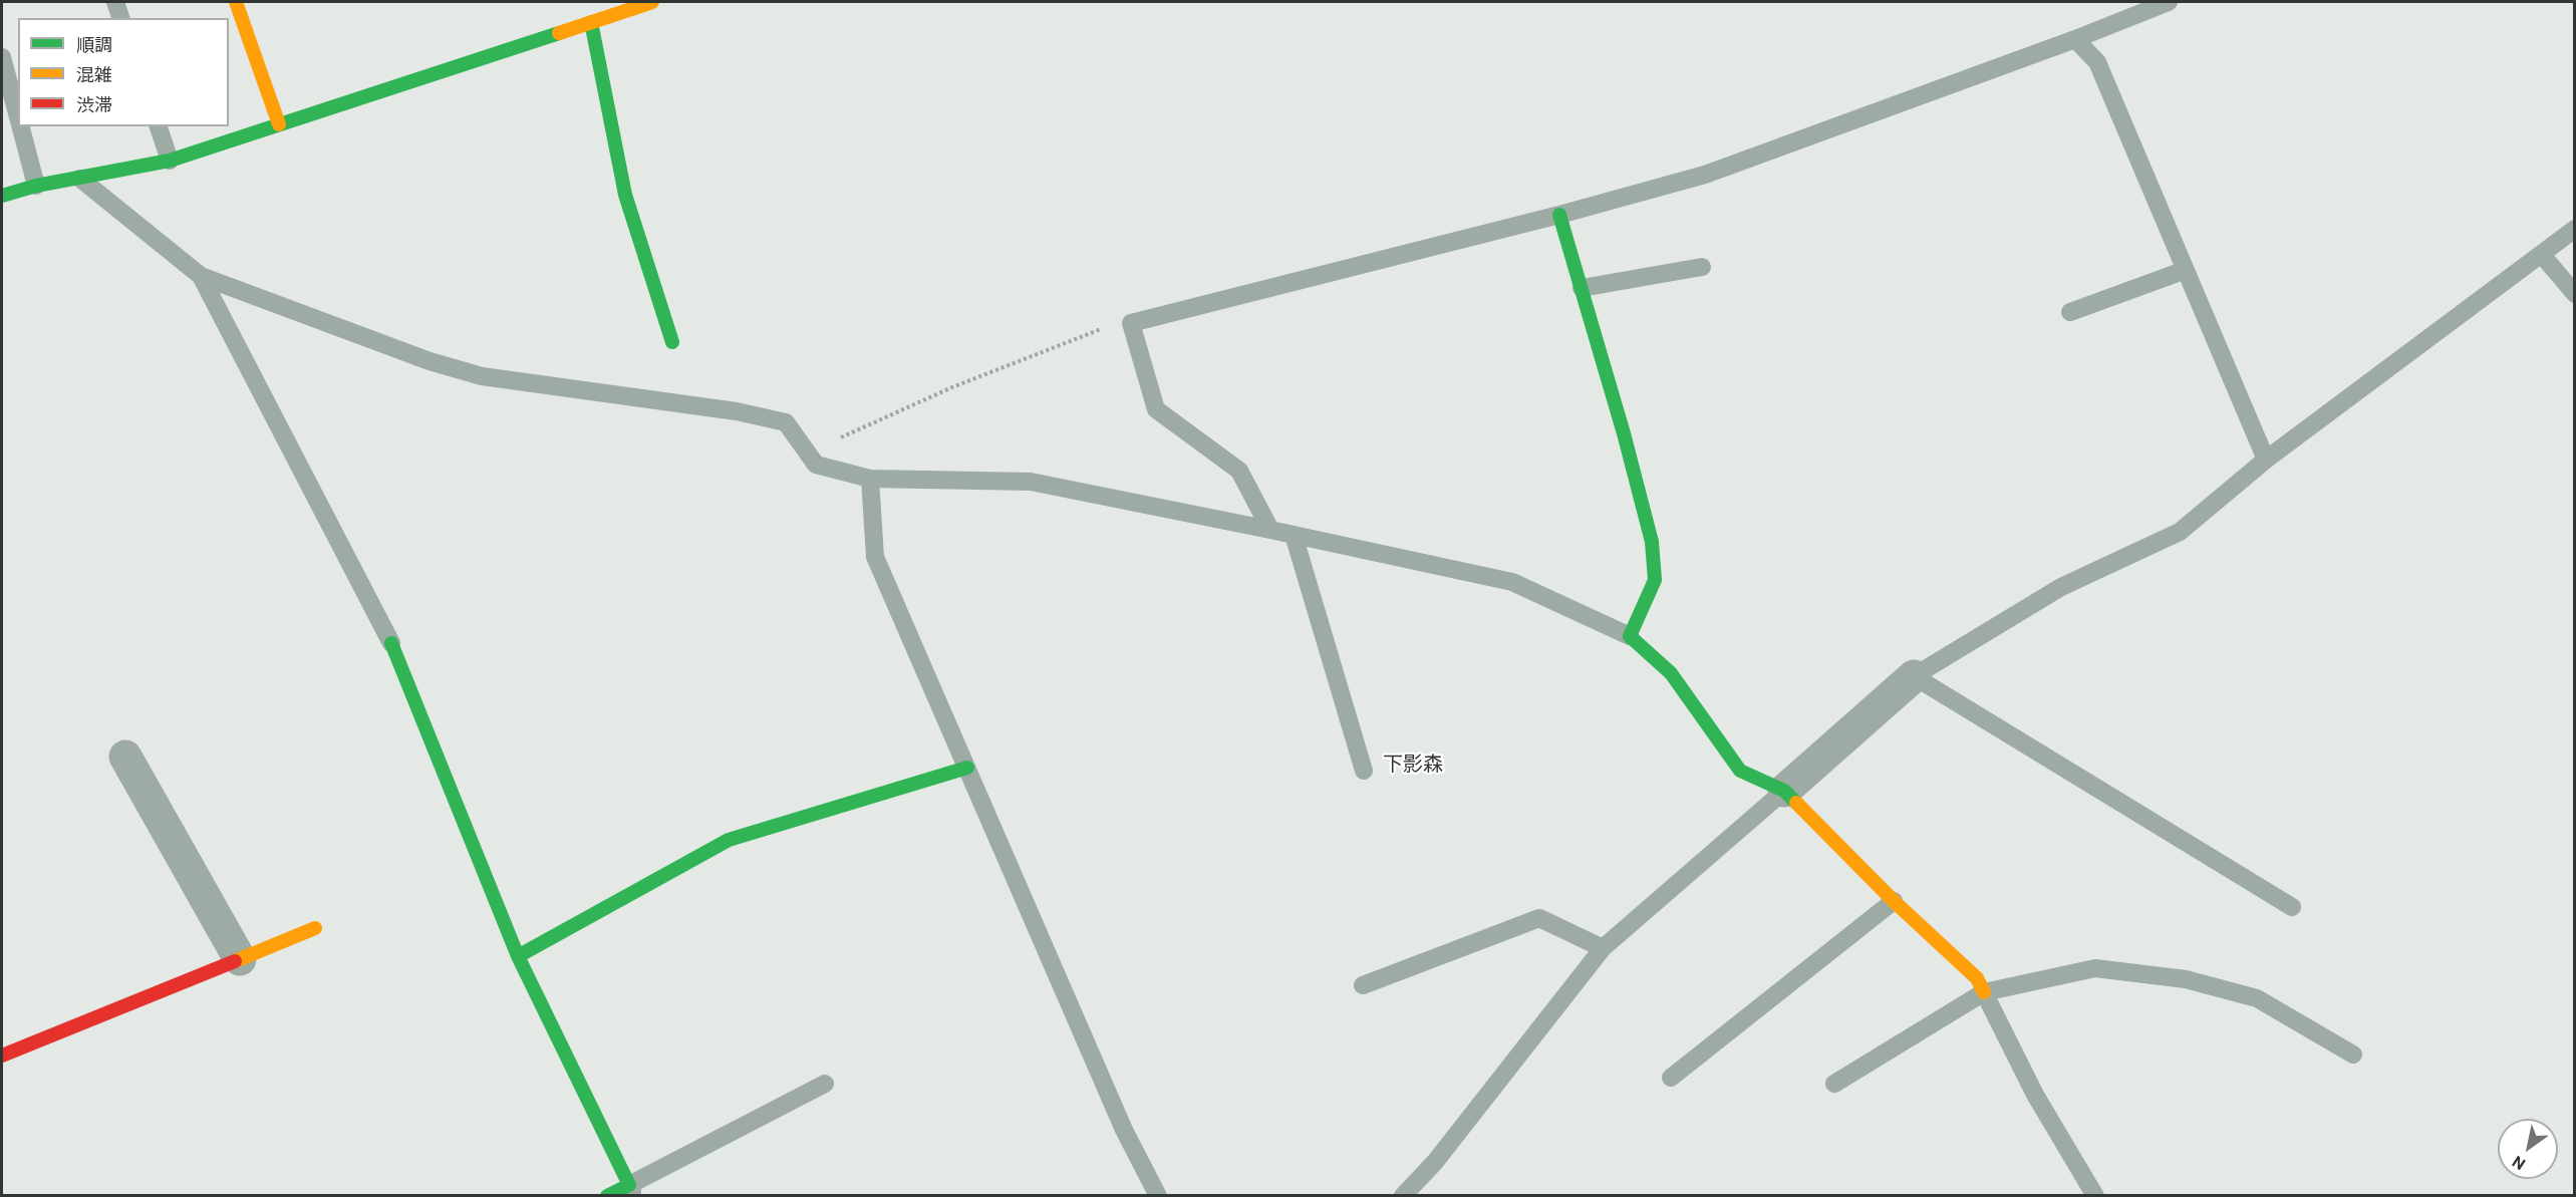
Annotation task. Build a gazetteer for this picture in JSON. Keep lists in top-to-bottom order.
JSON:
{
  "districts": ["下影森"],
  "legend": ["順調", "混雑", "渋滞"],
  "north": "bottom left"
}
